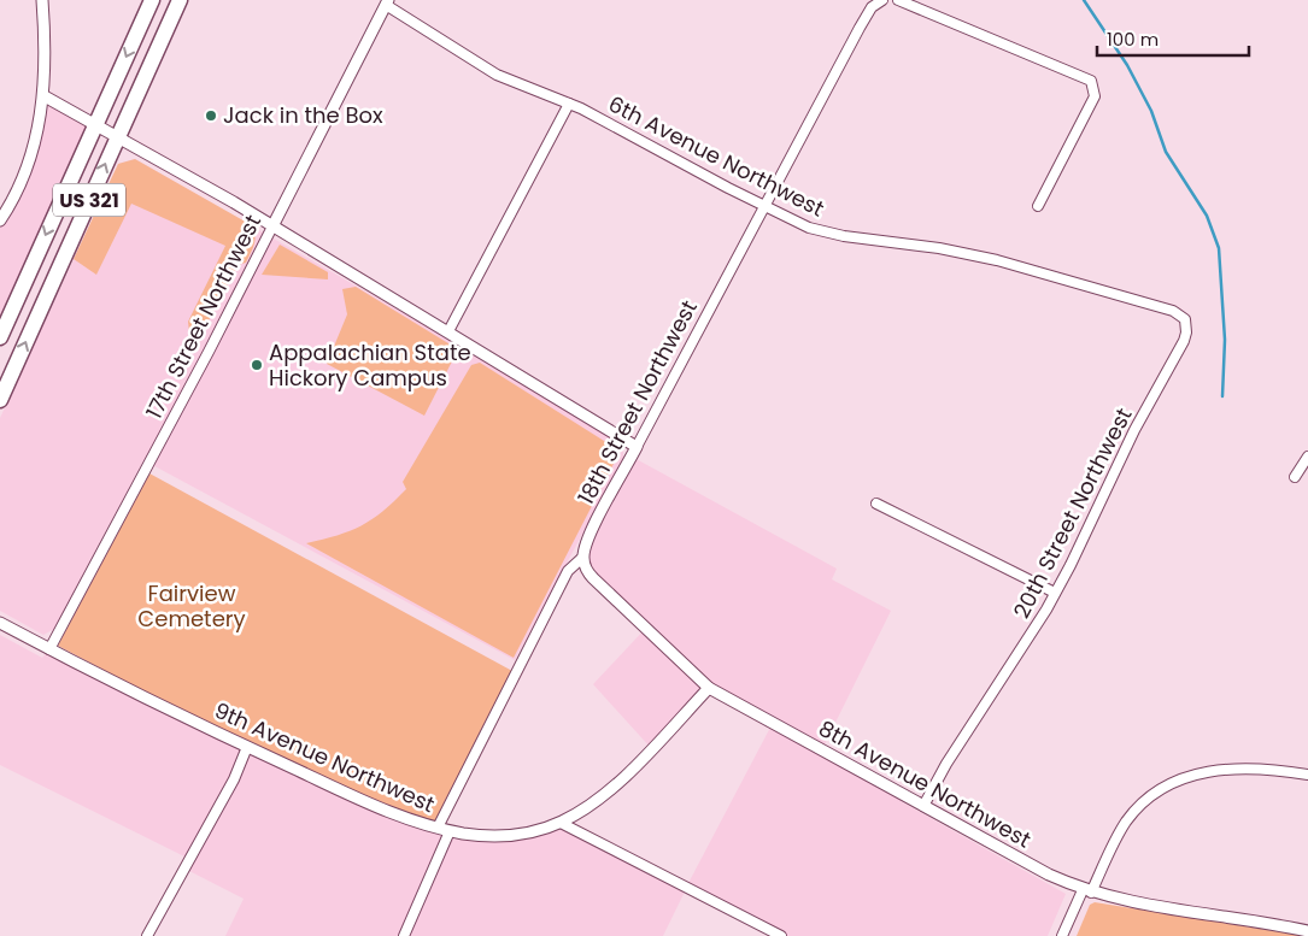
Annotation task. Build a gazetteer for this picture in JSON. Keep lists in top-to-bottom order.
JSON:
{
  "streets": {
    "highway": ["US 321"],
    "street": [
      "6th Avenue Northwest",
      "17th Street Northwest",
      "18th Street Northwest",
      "20th Street Northwest",
      "9th Avenue Northwest",
      "8th Avenue Northwest"
    ]
  },
  "crossings": [
    ["6th Avenue Northwest", "17th Street Northwest"],
    ["6th Avenue Northwest", "18th Street Northwest"],
    ["6th Avenue Northwest", "20th Street Northwest"],
    ["17th Street Northwest", "9th Avenue Northwest"],
    ["18th Street Northwest", "9th Avenue Northwest"],
    ["18th Street Northwest", "8th Avenue Northwest"],
    ["20th Street Northwest", "8th Avenue Northwest"],
    ["9th Avenue Northwest", "8th Avenue Northwest"]
  ],
  "parks": ["Fairview Cemetery"],
  "places": ["Jack in the Box", "Appalachian State Hickory Campus"],
  "scale_bar": "100 m"
}
